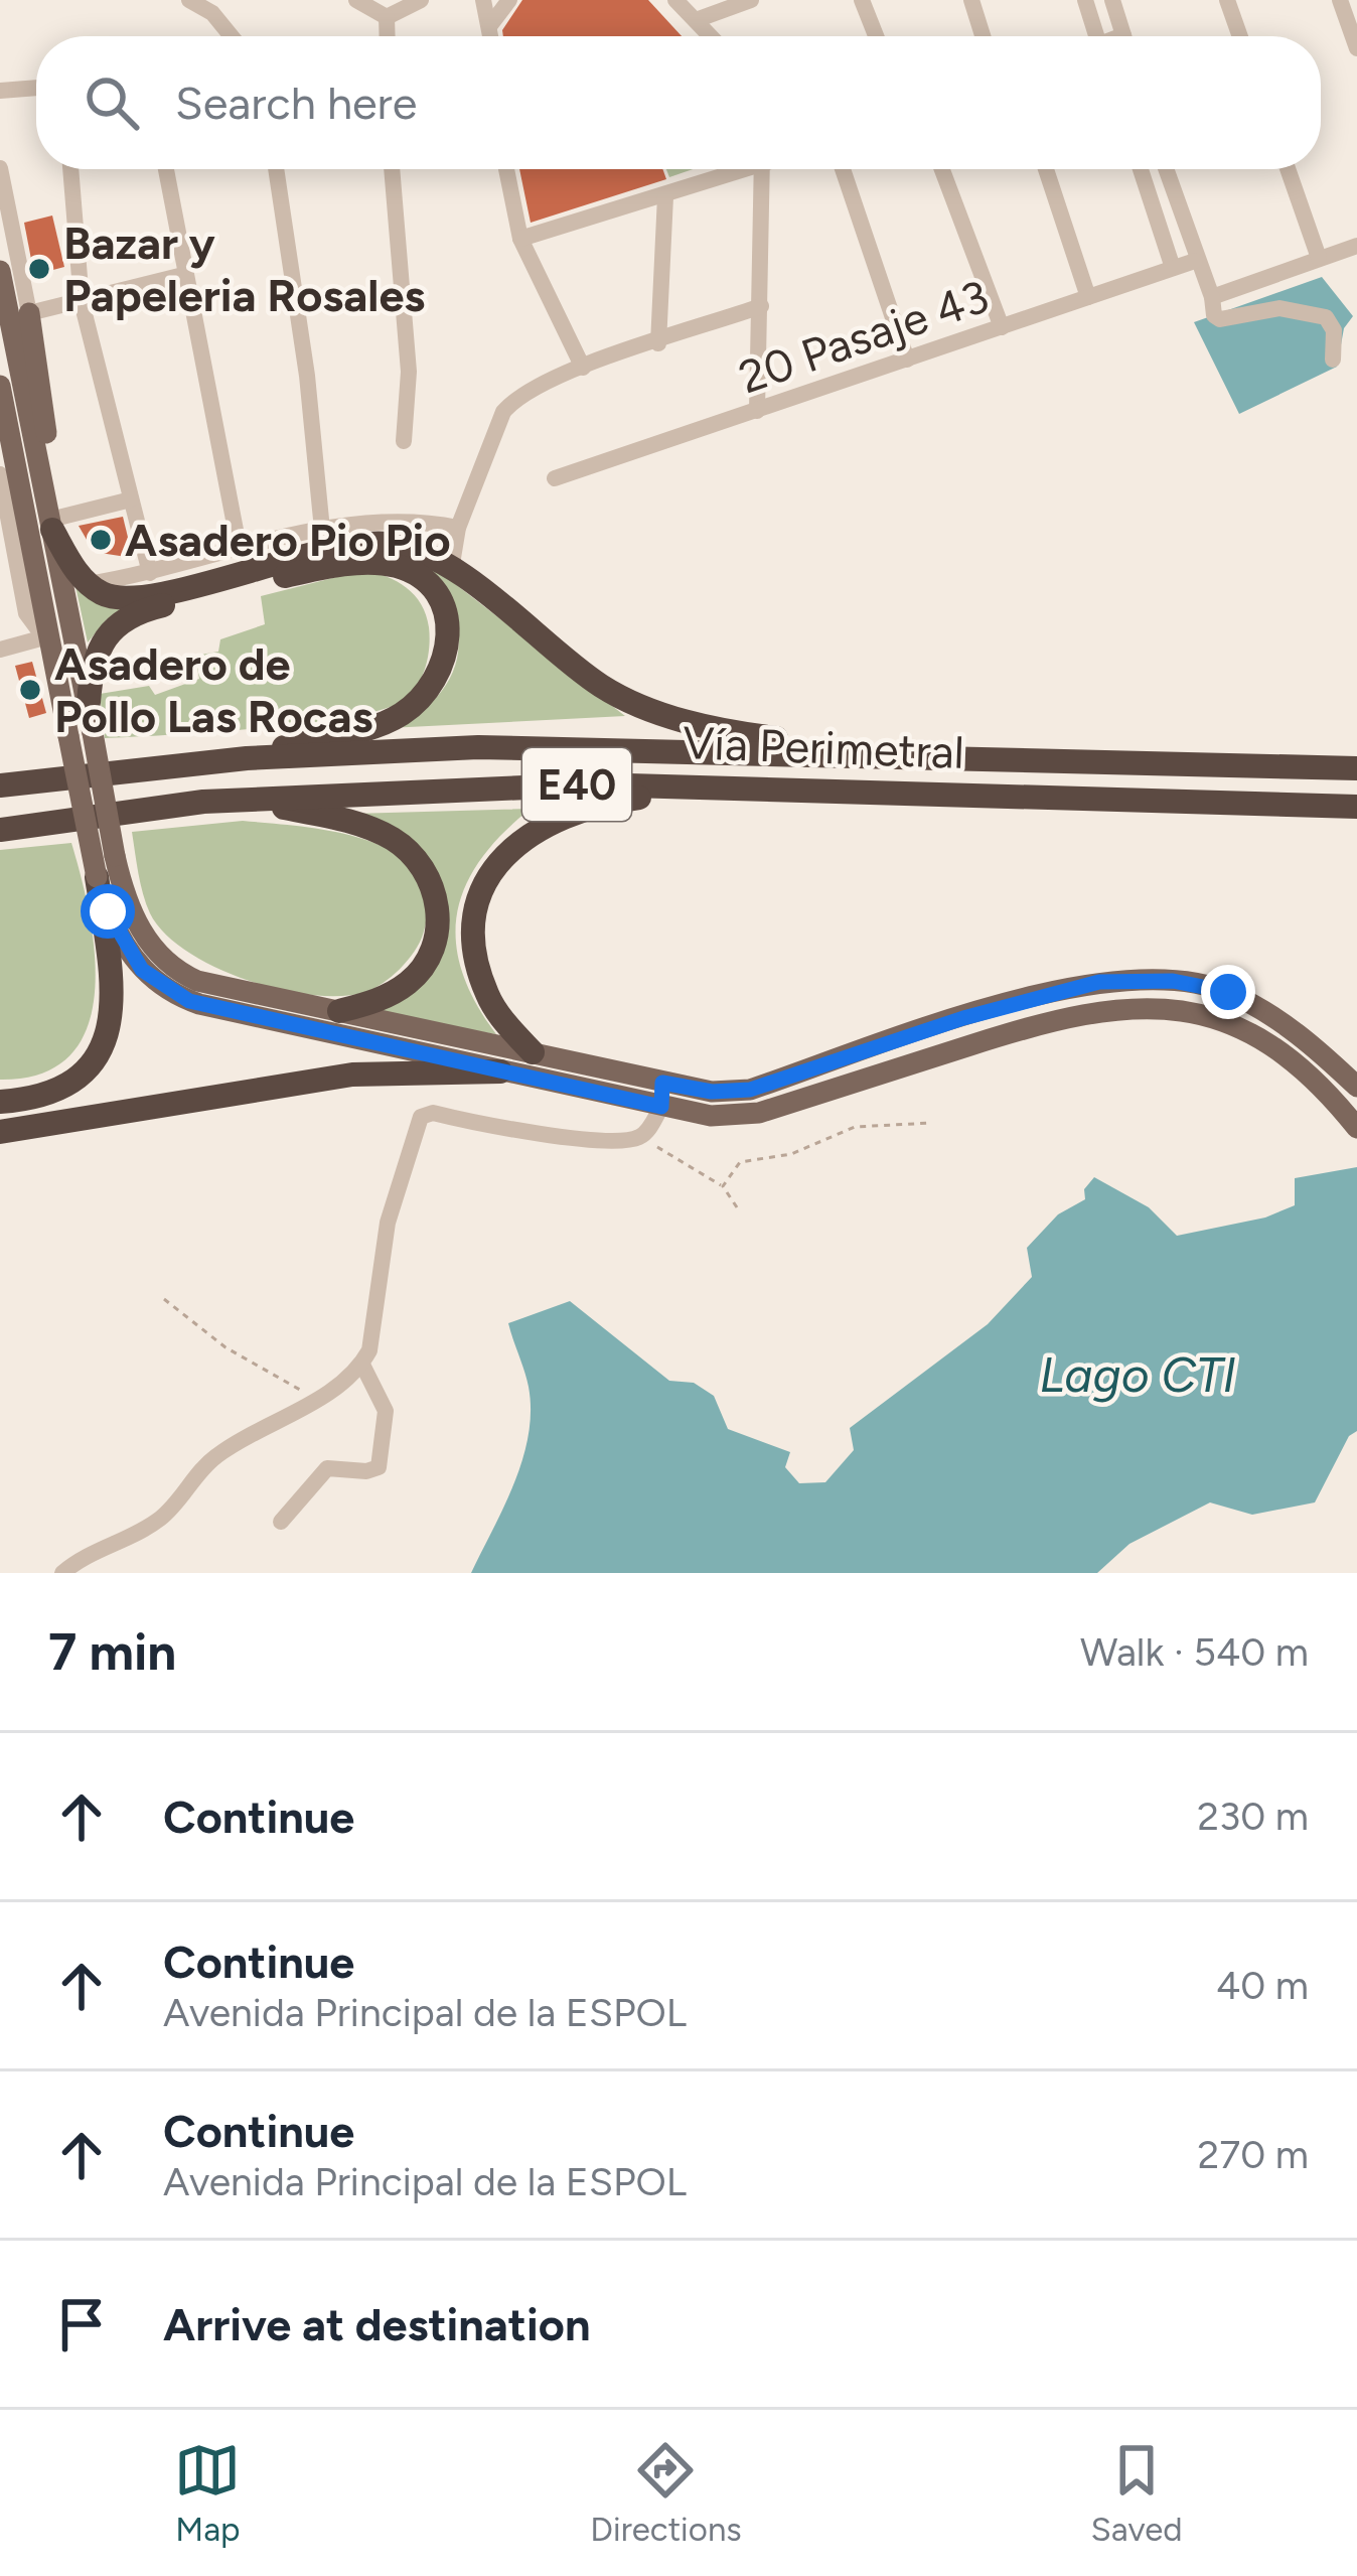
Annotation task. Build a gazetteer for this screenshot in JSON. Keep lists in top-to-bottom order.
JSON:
{
  "streets": {
    "highway": ["Vía Perimetral", "E40"],
    "street": ["20 Pasaje 43"]
  },
  "water": ["Lago CTI"],
  "places": ["Bazar y Papeleria Rosales", "Asadero Pio Pio", "Asadero de Pollo Las Rocas"],
  "page": {
    "search": "Search here",
    "heading": ["7 min", "Walk · 540 m"],
    "list": [
      ["Continue", "230 m"],
      ["Continue", "Avenida Principal de la ESPOL", "40 m"],
      ["Continue", "Avenida Principal de la ESPOL", "270 m"],
      "Arrive at destination"
    ],
    "nav": ["Map", "Directions", "Saved"]
  }
}
